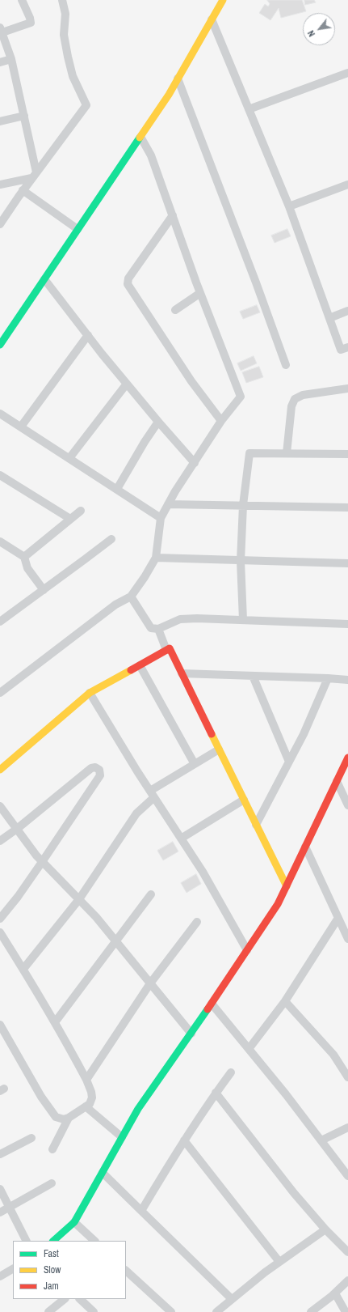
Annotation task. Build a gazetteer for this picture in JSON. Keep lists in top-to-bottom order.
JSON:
{
  "legend": ["Fast", "Slow", "Jam"],
  "north": "bottom left"
}
